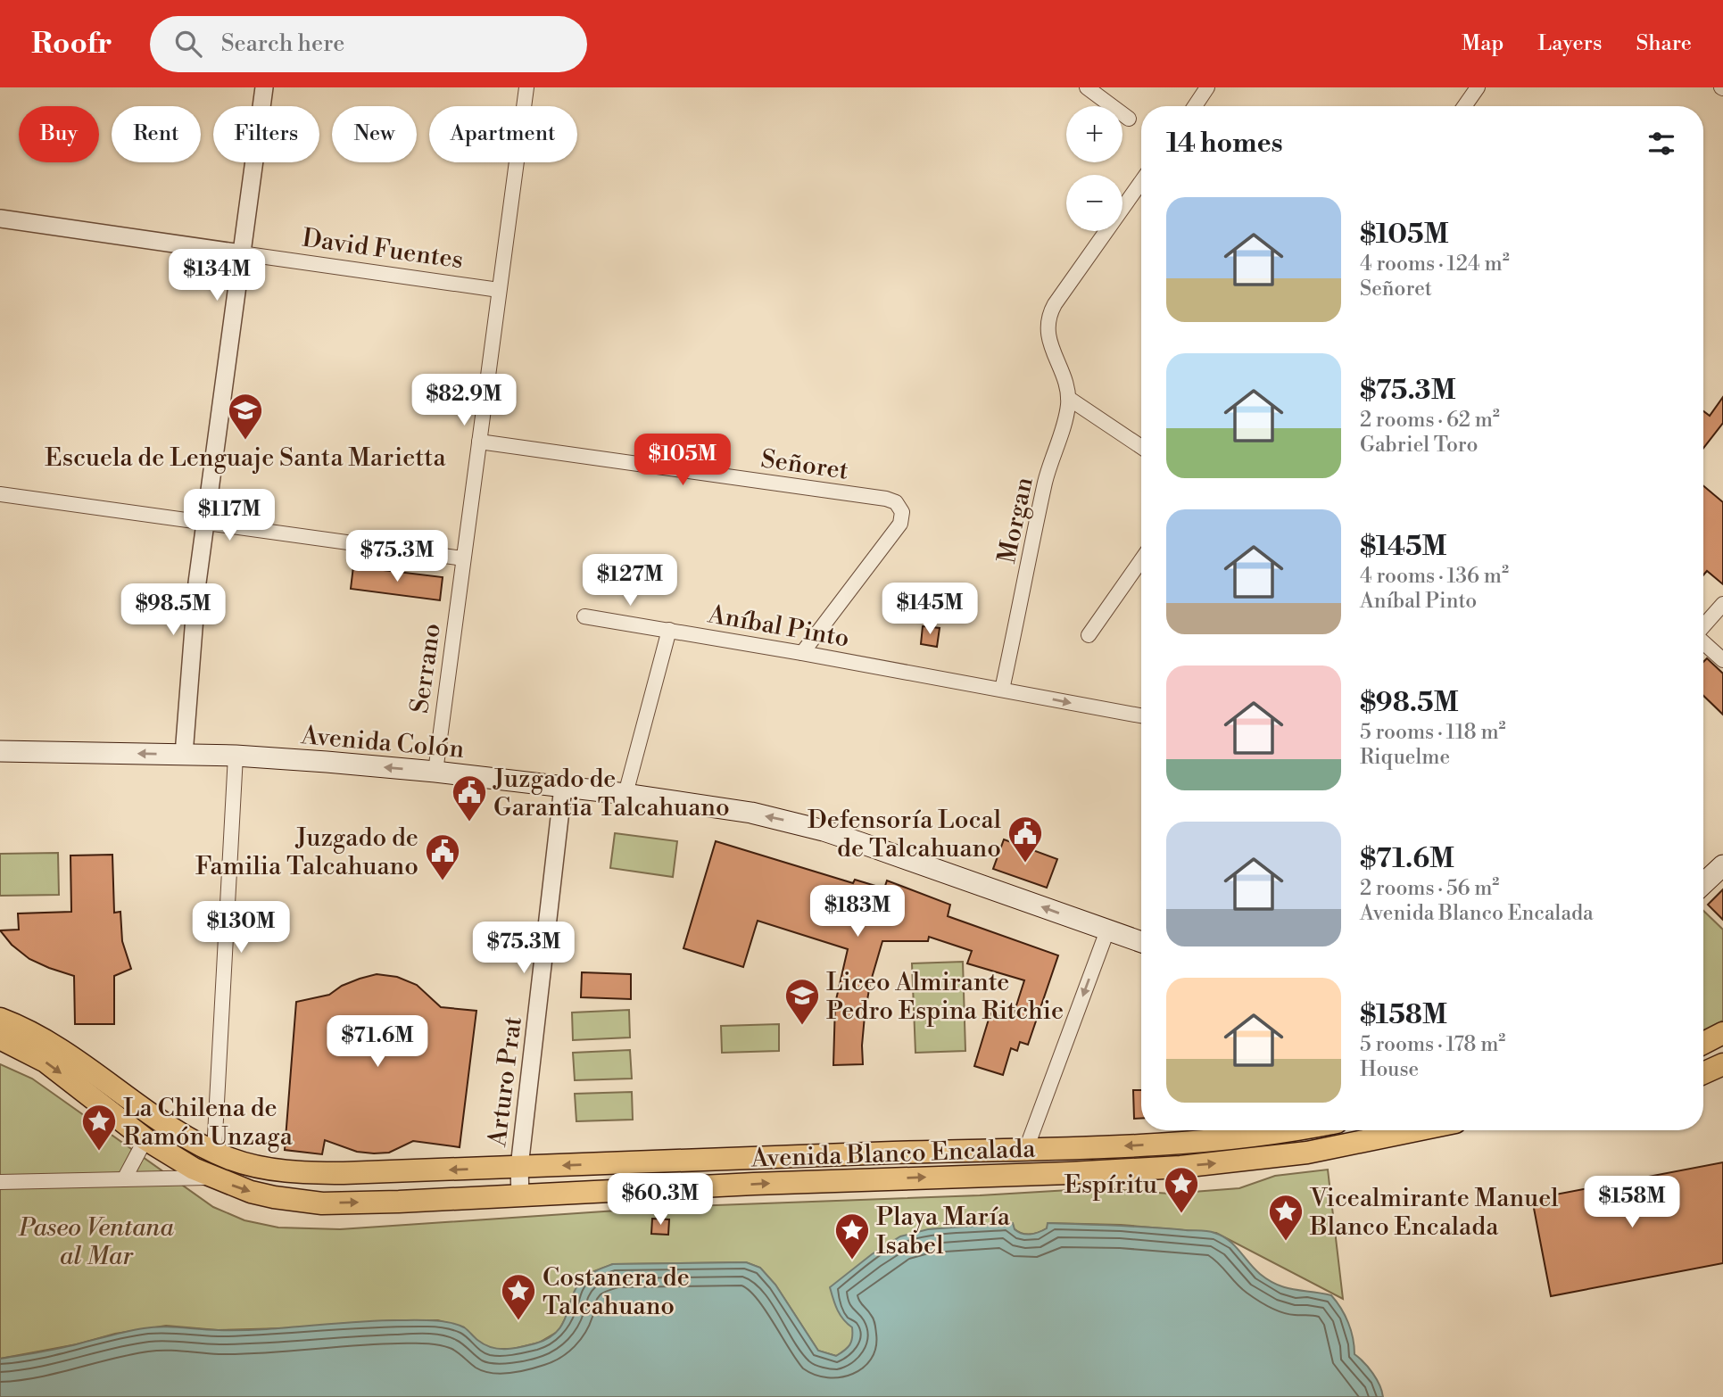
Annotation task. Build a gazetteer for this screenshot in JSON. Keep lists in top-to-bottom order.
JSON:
{
  "streets": {
    "main road": ["Avenida Colón", "Avenida Blanco Encalada"],
    "street": [
      "David Fuentes",
      "Señoret",
      "Morgan",
      "Aníbal Pinto",
      "Serrano",
      "Arturo Prat"
    ]
  },
  "crossings": [
    ["David Fuentes", "Serrano"],
    ["Señoret", "Aníbal Pinto"],
    ["Señoret", "Serrano"],
    ["Morgan", "Aníbal Pinto"],
    ["Serrano", "Avenida Colón"],
    ["Avenida Colón", "Arturo Prat"],
    ["Arturo Prat", "Avenida Blanco Encalada"]
  ],
  "one_way": ["Avenida Colón"],
  "parks": ["Paseo Ventana al Mar"],
  "places": {
    "school or university": ["Escuela de Lenguaje Santa Marietta", "Liceo Almirante Pedro Espina Ritchie"],
    "public building": ["Juzgado de Garantia Talcahuano", "Defensoría Local de Talcahuano", "Juzgado de Familia Talcahuano"],
    "place": [
      "La Chilena de Ramón Unzaga",
      "Espíritu",
      "Vicealmirante Manuel Blanco Encalada",
      "Playa María Isabel",
      "Costanera de Talcahuano"
    ]
  },
  "page": {
    "header": "Roofr",
    "search": "Search here",
    "nav": ["Map", "Layers", "Share"],
    "map_buttons": ["+", "−"],
    "chip": [
      "Buy",
      "Rent",
      "Filters",
      "New",
      "Apartment"
    ],
    "heading": "14 homes",
    "list": [
      {
        "name": "$105M",
        "note": "4 rooms · 124 m² · Señoret"
      },
      {
        "name": "$75.3M",
        "note": "2 rooms · 62 m² · Gabriel Toro"
      },
      {
        "name": "$145M",
        "note": "4 rooms · 136 m² · Aníbal Pinto"
      },
      {
        "name": "$98.5M",
        "note": "5 rooms · 118 m² · Riquelme"
      },
      {
        "name": "$71.6M",
        "note": "2 rooms · 56 m² · Avenida Blanco Encalada"
      },
      {
        "name": "$158M",
        "note": "5 rooms · 178 m² · House"
      }
    ],
    "price": [
      "$134M",
      "$82.9M",
      "$105M",
      "$117M",
      "$75.3M",
      "$127M",
      "$145M",
      "$98.5M",
      "$183M",
      "$130M",
      "$75.3M",
      "$71.6M",
      "$60.3M",
      "$158M"
    ]
  }
}
